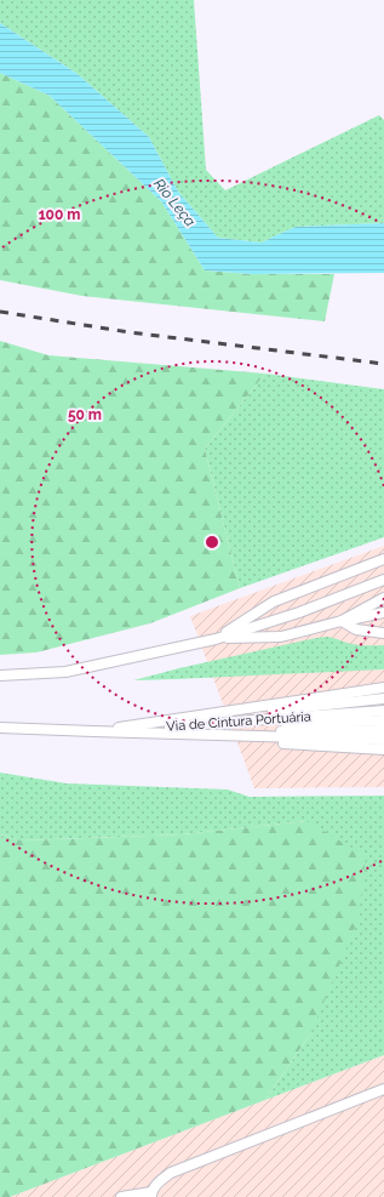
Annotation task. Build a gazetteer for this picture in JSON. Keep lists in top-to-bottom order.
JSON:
{
  "streets": {
    "lane": ["Via de Cintura Portuária"]
  },
  "water": ["Rio Leça"],
  "rings": ["100 m", "50 m"]
}
